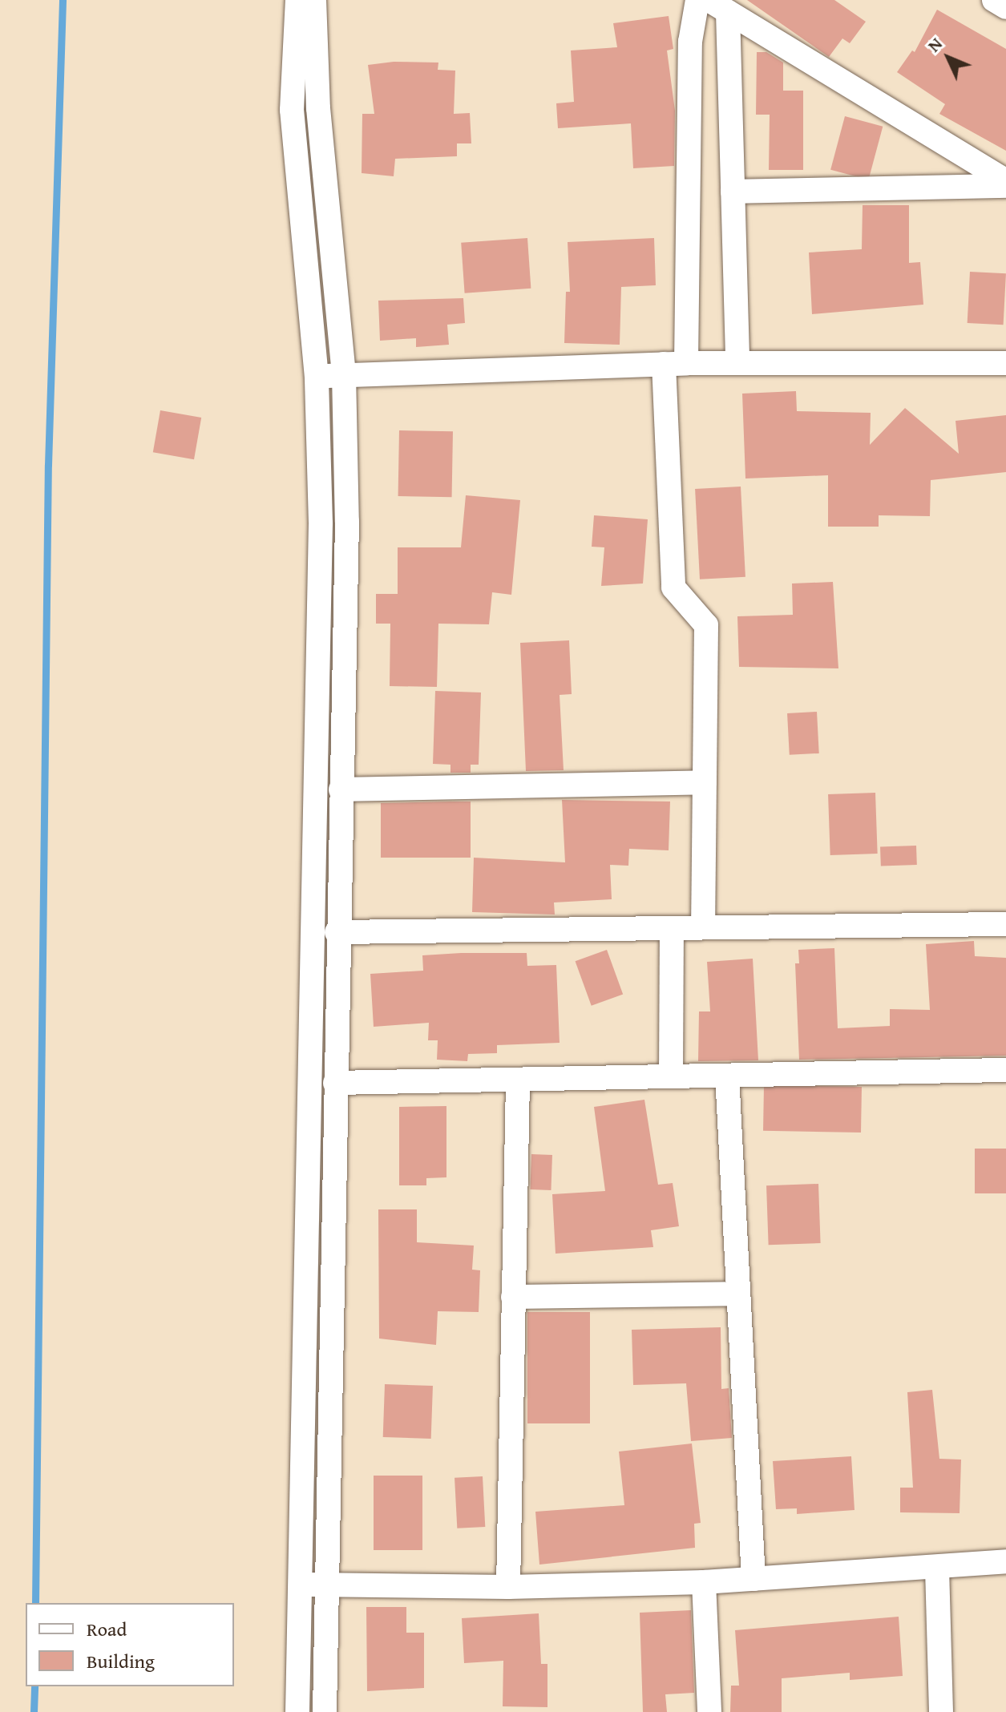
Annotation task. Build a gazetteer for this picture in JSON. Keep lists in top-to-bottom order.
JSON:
{
  "legend": ["Road", "Building"],
  "north": "top left"
}
